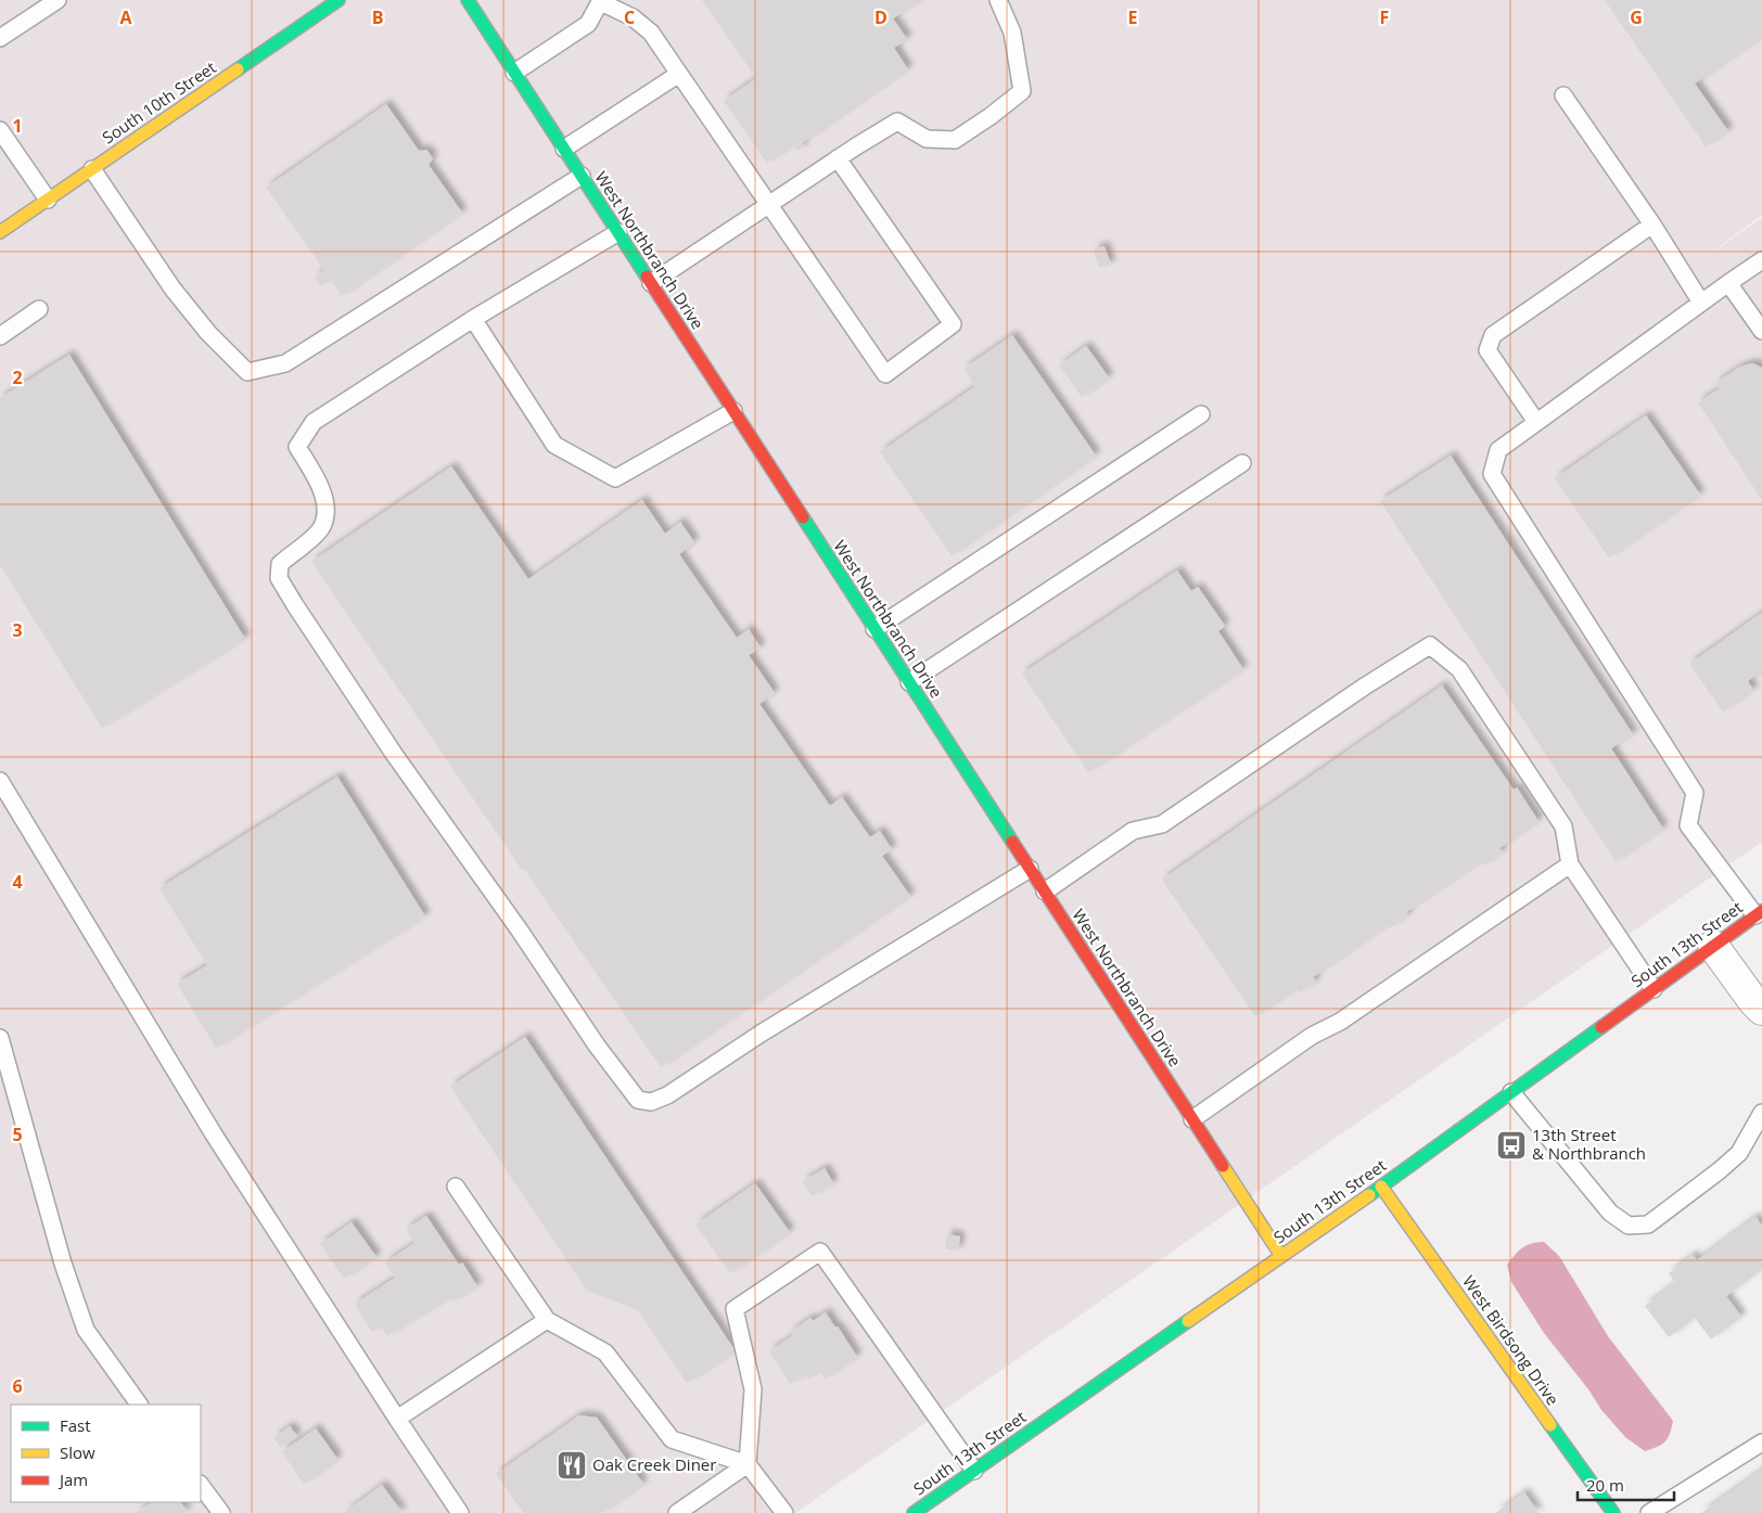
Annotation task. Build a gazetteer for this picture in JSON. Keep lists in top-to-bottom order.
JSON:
{
  "streets": {
    "street": [
      "South 10th Street",
      "West Northbranch Drive",
      "South 13th Street",
      "West Birdsong Drive"
    ]
  },
  "crossings": [
    ["West Northbranch Drive", "South 13th Street"],
    ["South 13th Street", "West Birdsong Drive"]
  ],
  "places": {
    "bus stop": ["13th Street & Northbranch"],
    "restaurant": ["Oak Creek Diner"]
  },
  "legend": ["Fast", "Slow", "Jam"],
  "scale_bar": "20 m",
  "grid": {
    "columns": [
      "A",
      "B",
      "C",
      "D",
      "E",
      "F",
      "G"
    ],
    "rows": [
      "1",
      "2",
      "3",
      "4",
      "5",
      "6"
    ]
  }
}
